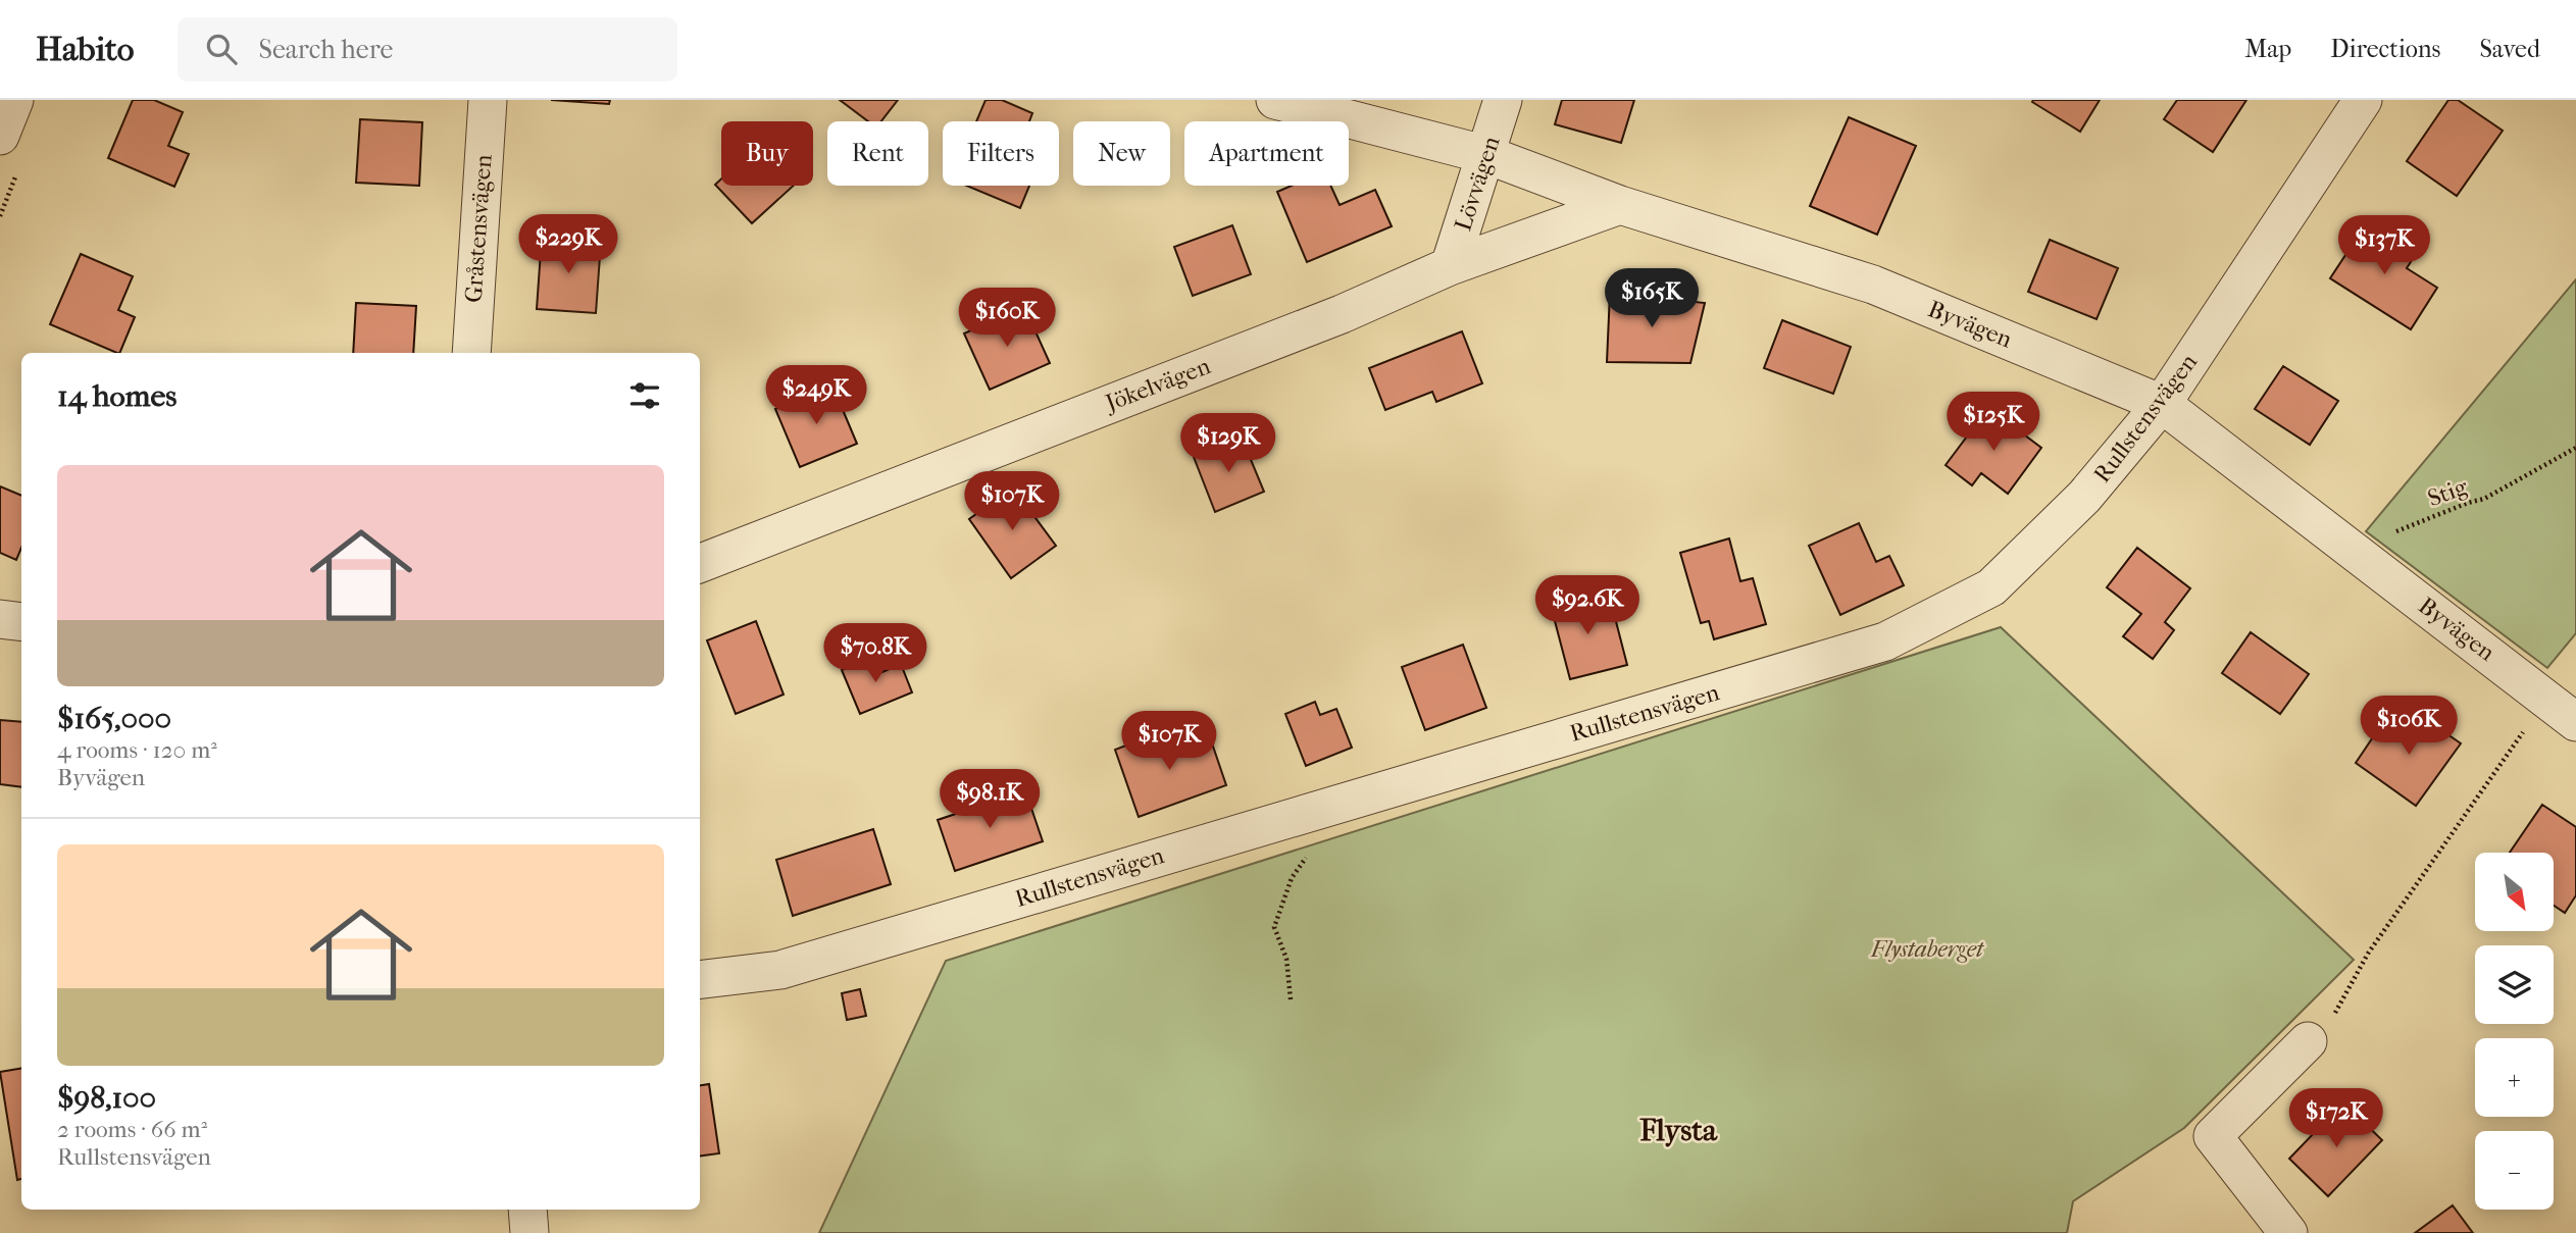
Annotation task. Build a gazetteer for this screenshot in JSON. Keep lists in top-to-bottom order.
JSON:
{
  "streets": {
    "street": [
      "Lövvägen",
      "Gråstensvägen",
      "Byvägen",
      "Jökelvägen",
      "Rullstensvägen"
    ],
    "path": ["Stig"]
  },
  "crossings": [
    ["Lövvägen", "Byvägen"],
    ["Lövvägen", "Jökelvägen"],
    ["Byvägen", "Jökelvägen"],
    ["Byvägen", "Rullstensvägen"]
  ],
  "districts": ["Flysta"],
  "parks": ["Flystaberget"],
  "north": "bottom right",
  "page": {
    "header": "Habito",
    "search": "Search here",
    "nav": ["Map", "Directions", "Saved"],
    "chip": [
      "Buy",
      "Rent",
      "Filters",
      "New",
      "Apartment"
    ],
    "price": [
      "$229K",
      "$137K",
      "$165K",
      "$160K",
      "$249K",
      "$125K",
      "$129K",
      "$107K",
      "$92.6K",
      "$70.8K",
      "$106K",
      "$107K",
      "$98.1K",
      "$172K"
    ],
    "heading": "14 homes",
    "list": [
      {
        "name": "$165,000",
        "note": "4 rooms · 120 m² · Byvägen"
      },
      {
        "name": "$98,100",
        "note": "2 rooms · 66 m² · Rullstensvägen"
      }
    ],
    "map_buttons": ["+", "−"]
  }
}
